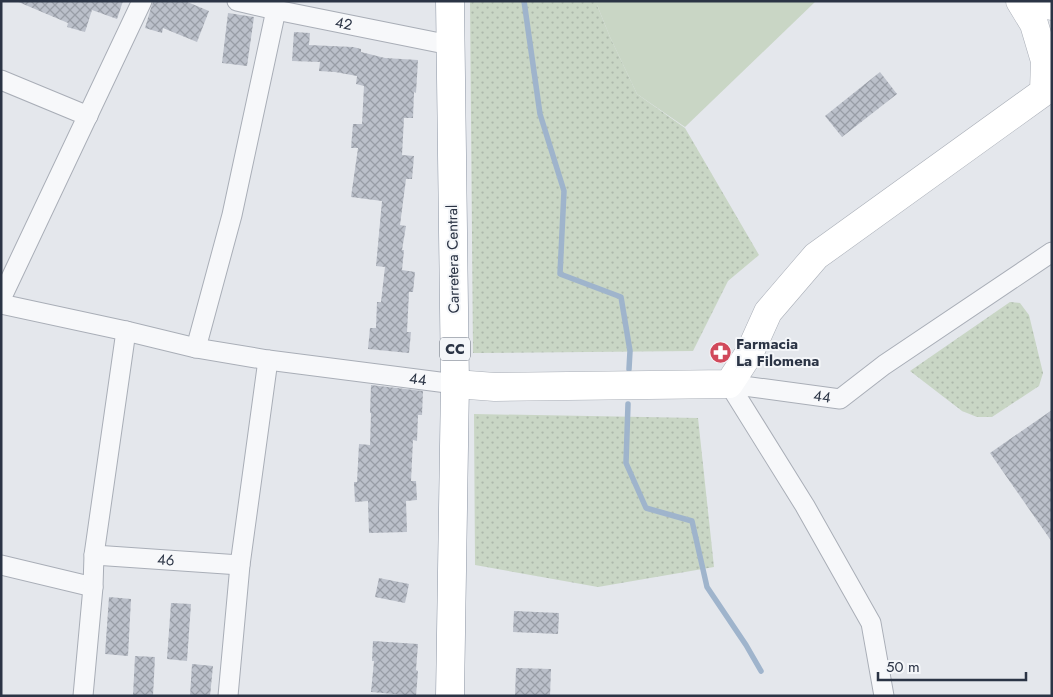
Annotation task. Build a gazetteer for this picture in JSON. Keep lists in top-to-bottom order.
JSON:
{
  "streets": {
    "main road": ["Carretera Central", "CC", "44"],
    "street": ["42", "46"]
  },
  "crossings": [
    ["42", "Carretera Central"],
    ["Carretera Central", "44"]
  ],
  "places": {
    "pharmacy": ["Farmacia La Filomena"]
  },
  "scale_bar": "50 m"
}
